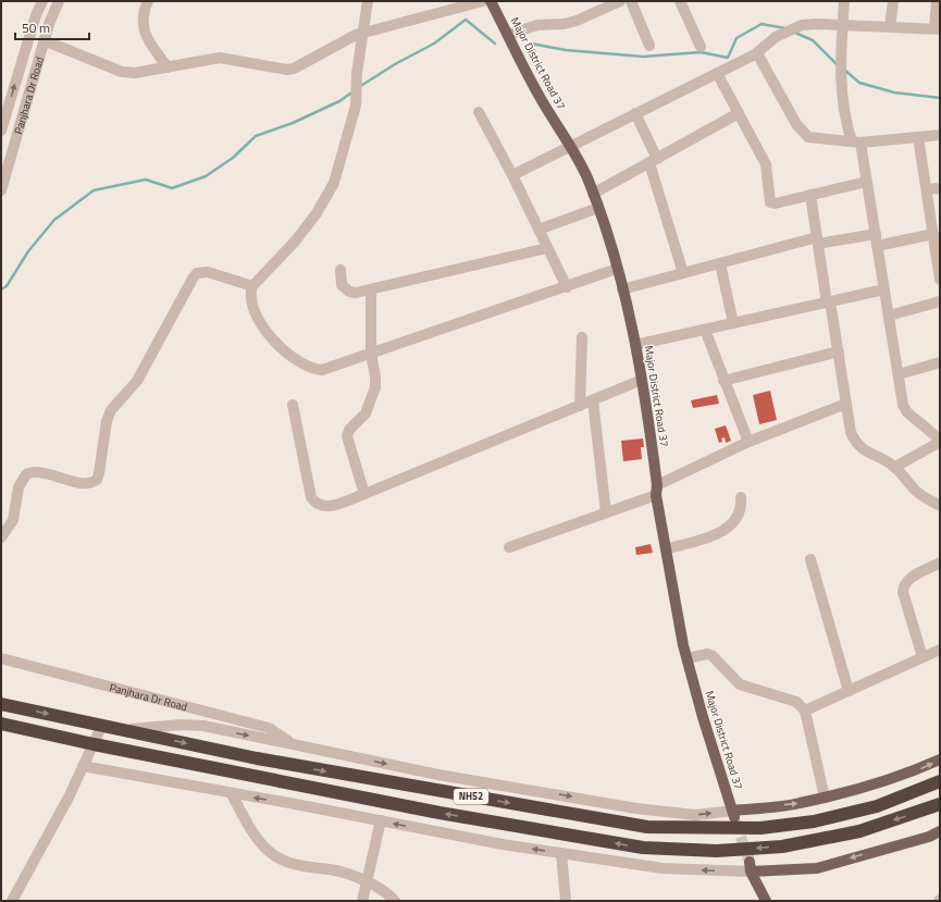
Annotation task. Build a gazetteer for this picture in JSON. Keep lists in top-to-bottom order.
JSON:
{
  "streets": {
    "highway": ["NH52"],
    "main road": ["Major District Road 37"],
    "street": ["Panjhara Dr Road"]
  },
  "scale_bar": "50 m"
}
